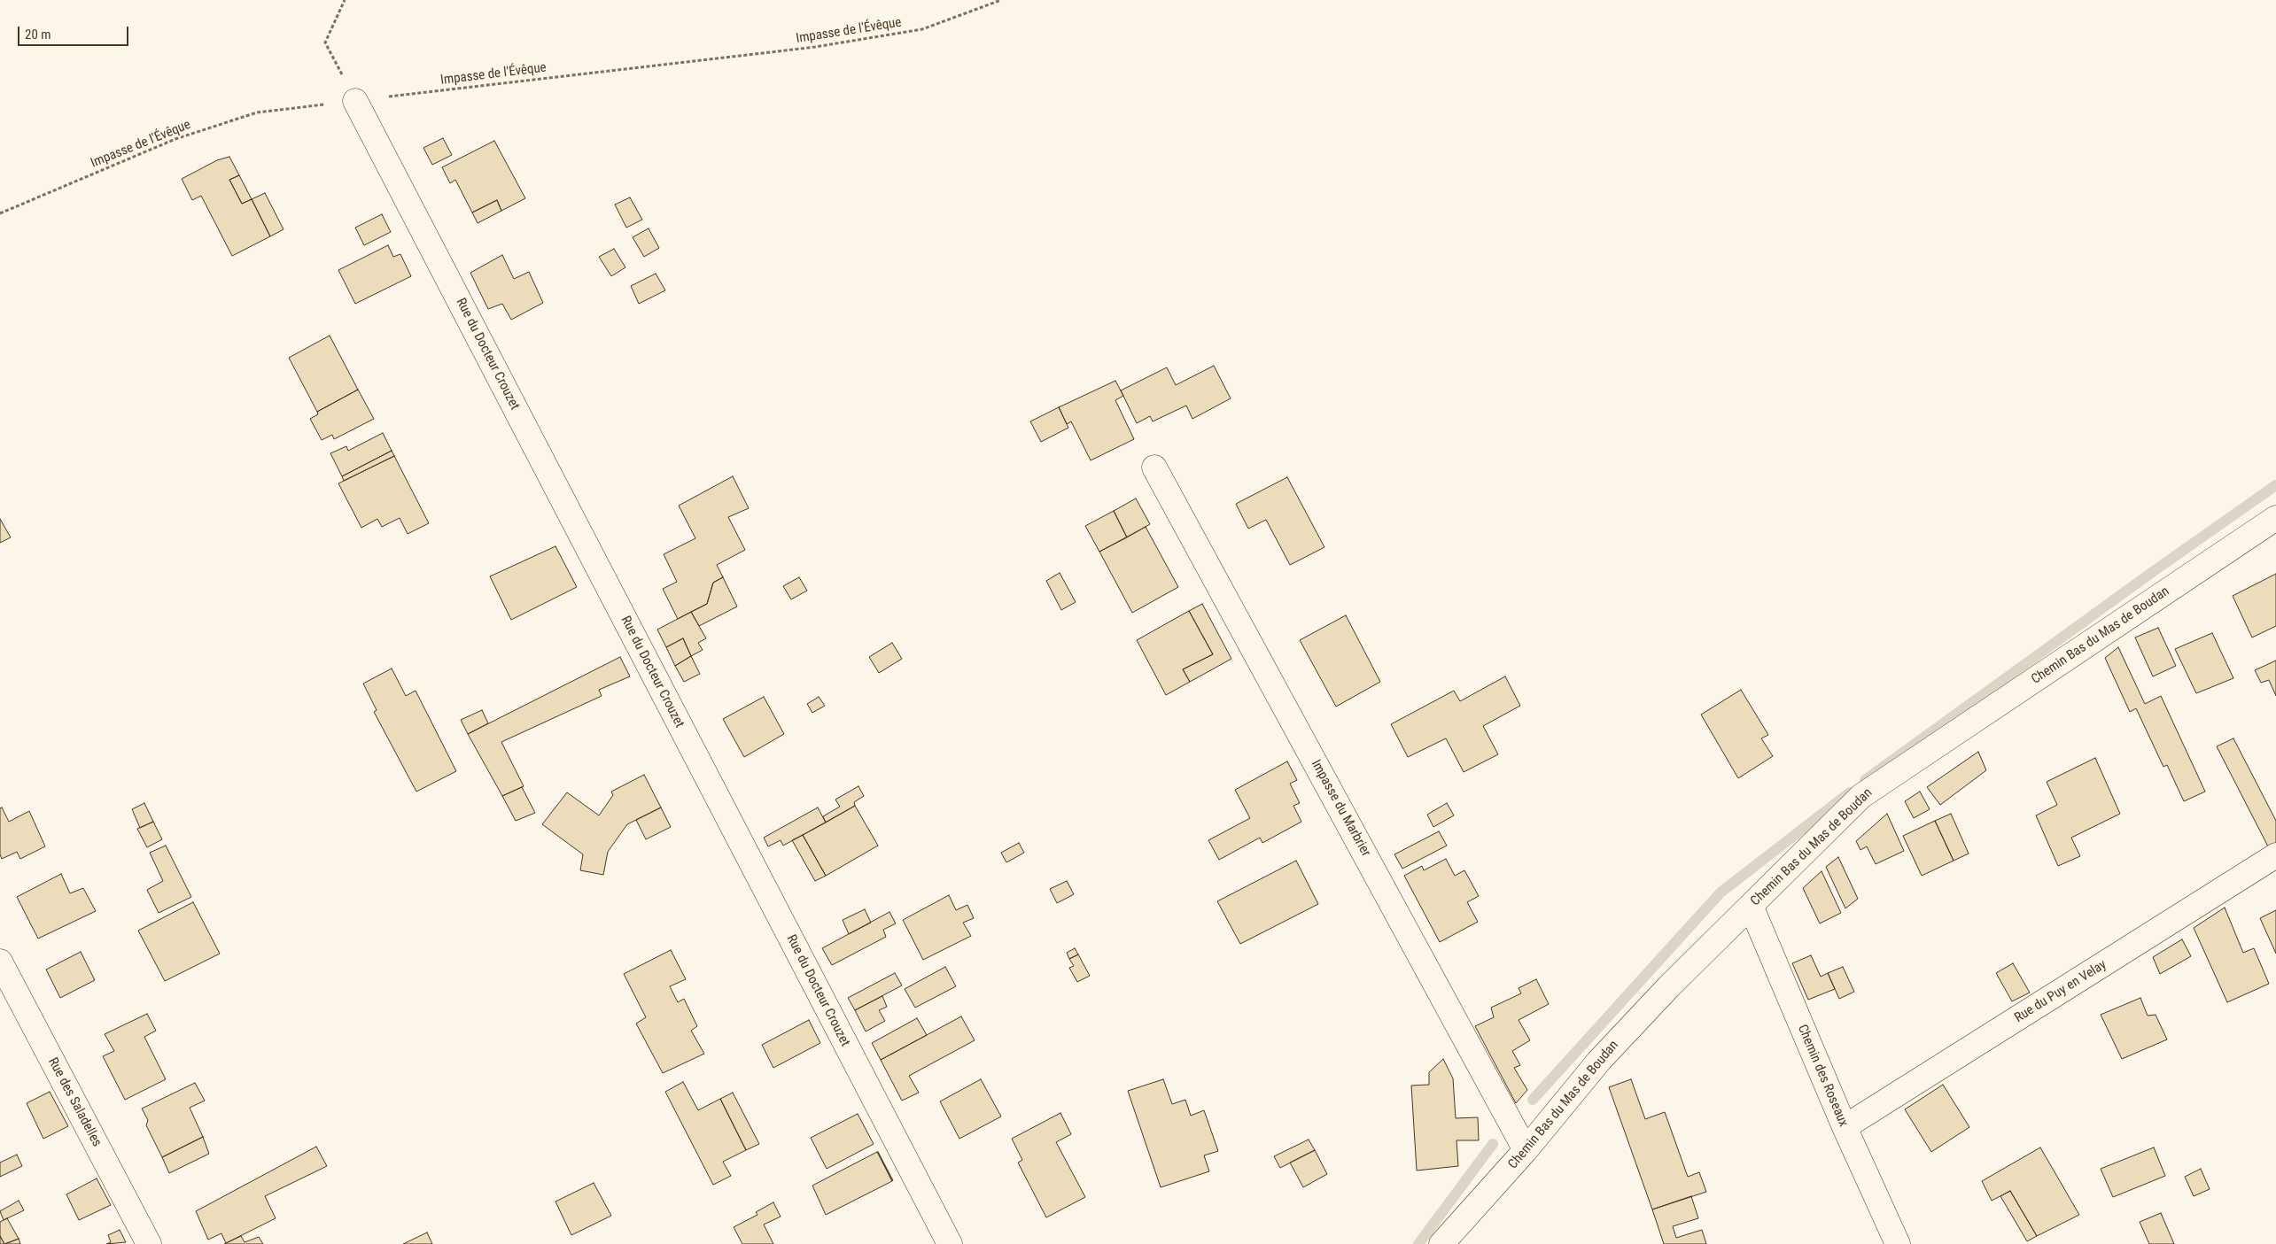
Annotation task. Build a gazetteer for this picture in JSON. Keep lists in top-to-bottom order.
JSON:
{
  "streets": {
    "street": [
      "Rue du Docteur Crouzet",
      "Chemin Bas du Mas de Boudan",
      "Impasse du Marbrier",
      "Rue du Puy en Velay",
      "Chemin des Roseaux",
      "Rue des Saladelles"
    ],
    "path": ["Impasse de l'Évêque"]
  },
  "crossings": [
    ["Impasse de l'Évêque", "Rue du Docteur Crouzet"],
    ["Chemin Bas du Mas de Boudan", "Impasse du Marbrier"],
    ["Chemin Bas du Mas de Boudan", "Chemin des Roseaux"],
    ["Rue du Puy en Velay", "Chemin des Roseaux"]
  ],
  "scale_bar": "20 m"
}
